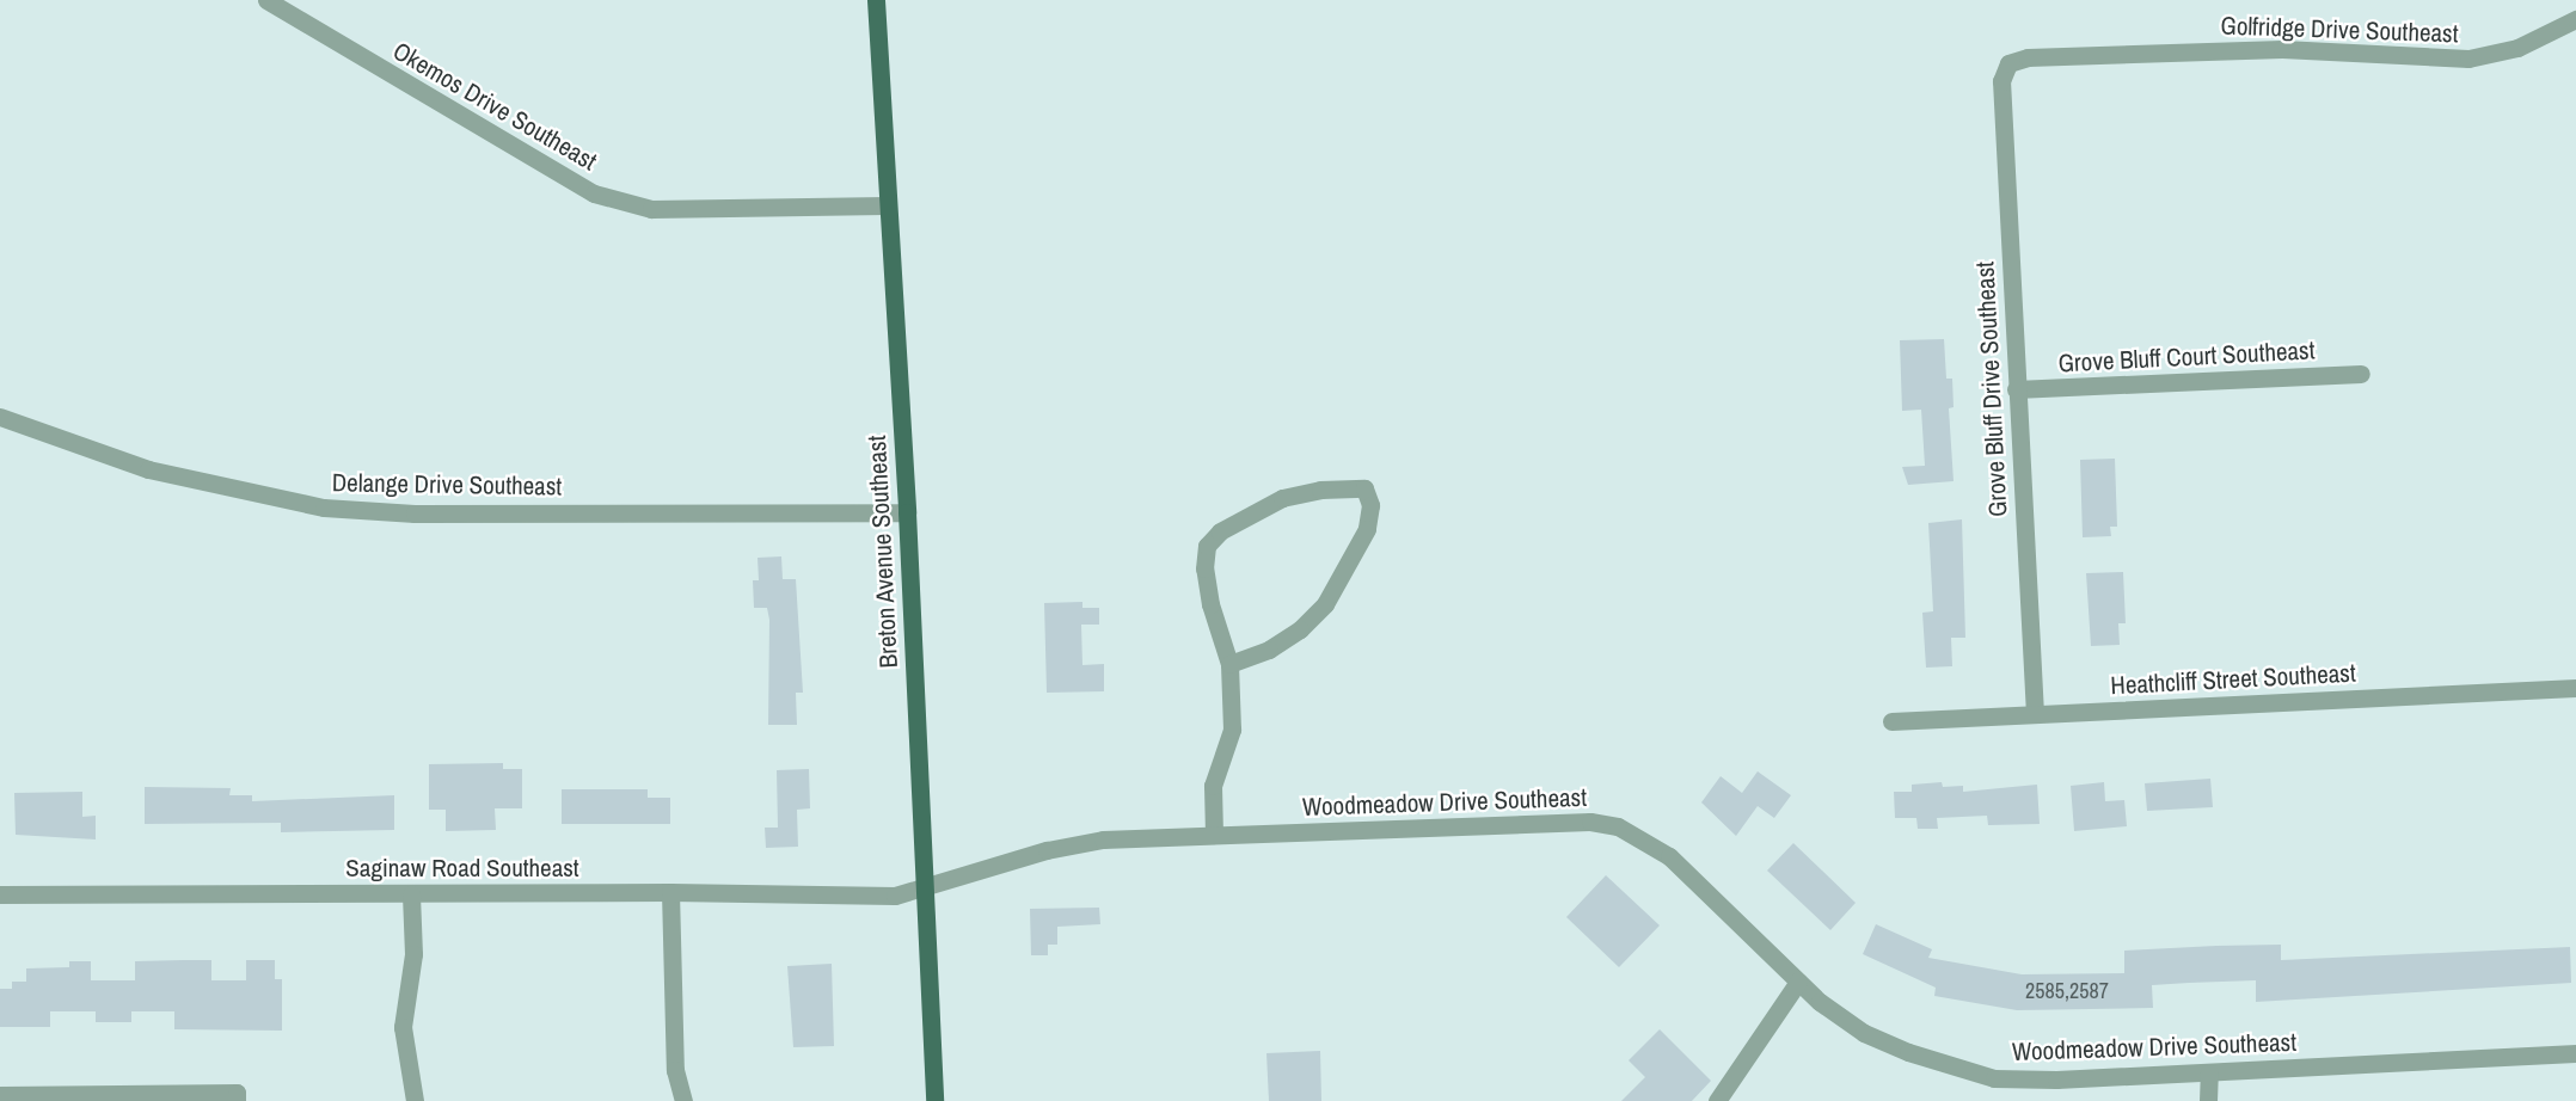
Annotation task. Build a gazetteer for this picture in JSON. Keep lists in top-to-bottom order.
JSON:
{
  "streets": {
    "main road": ["Breton Avenue Southeast"],
    "street": [
      "Golfridge Drive Southeast",
      "Okemos Drive Southeast",
      "Grove Bluff Court Southeast",
      "Grove Bluff Drive Southeast",
      "Delange Drive Southeast",
      "Heathcliff Street Southeast",
      "Woodmeadow Drive Southeast",
      "Saginaw Road Southeast"
    ]
  },
  "crossings": [
    ["Golfridge Drive Southeast", "Grove Bluff Drive Southeast"],
    ["Okemos Drive Southeast", "Breton Avenue Southeast"],
    ["Grove Bluff Court Southeast", "Grove Bluff Drive Southeast"],
    ["Grove Bluff Drive Southeast", "Heathcliff Street Southeast"],
    ["Delange Drive Southeast", "Breton Avenue Southeast"],
    ["Breton Avenue Southeast", "Woodmeadow Drive Southeast"],
    ["Breton Avenue Southeast", "Saginaw Road Southeast"],
    ["Woodmeadow Drive Southeast", "Saginaw Road Southeast"]
  ],
  "house_numbers": ["2585,2587"]
}
